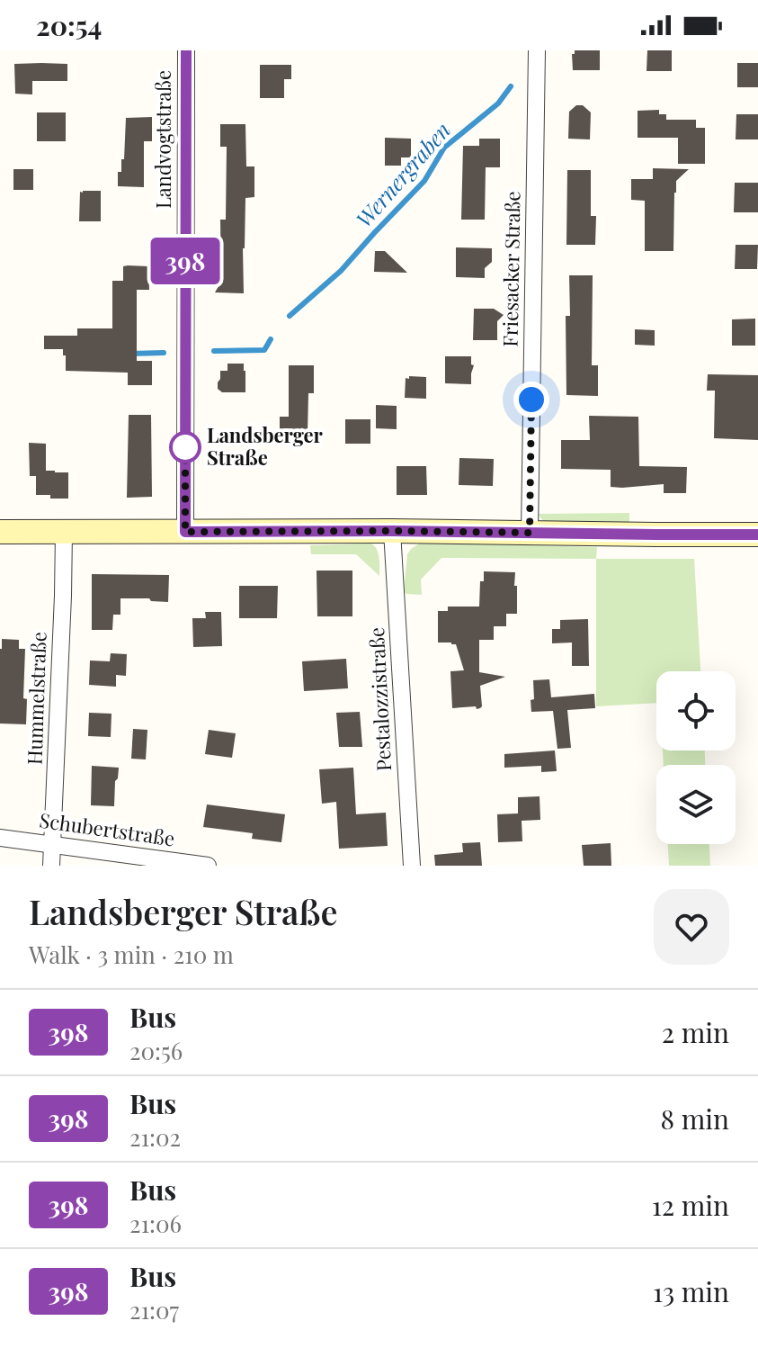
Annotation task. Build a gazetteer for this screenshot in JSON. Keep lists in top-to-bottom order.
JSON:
{
  "streets": {
    "street": [
      "Landvogtstraße",
      "Friesacker Straße",
      "Hummelstraße",
      "Pestalozzistraße",
      "Schubertstraße"
    ]
  },
  "crossings": [
    ["Hummelstraße", "Schubertstraße"]
  ],
  "water": ["Wernergraben"],
  "places": ["Landsberger Straße"],
  "lines": ["bus line 398"],
  "page": {
    "status": "20:54",
    "on_map": "398",
    "heading": ["Landsberger Straße", "Walk · 3 min · 210 m"],
    "list": [
      {
        "mark": "398",
        "name": "Bus",
        "note": "20:56",
        "value": "2 min"
      },
      {
        "mark": "398",
        "name": "Bus",
        "note": "21:02",
        "value": "8 min"
      },
      {
        "mark": "398",
        "name": "Bus",
        "note": "21:06",
        "value": "12 min"
      },
      {
        "mark": "398",
        "name": "Bus",
        "note": "21:07",
        "value": "13 min"
      }
    ]
  }
}
